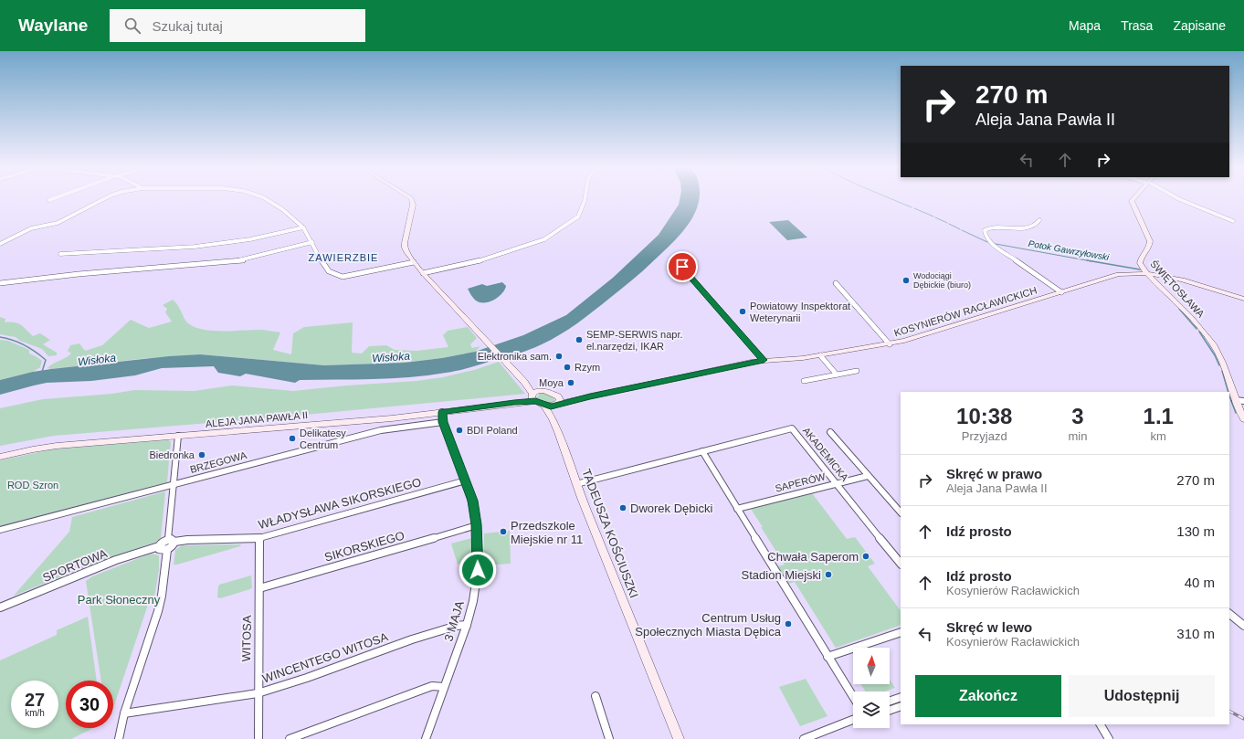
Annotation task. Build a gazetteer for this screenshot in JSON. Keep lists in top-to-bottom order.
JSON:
{
  "streets": {
    "street": [
      "ŚWIĘTOSŁAWA",
      "KOSYNIERÓW RACŁAWICKICH",
      "ALEJA JANA PAWŁA II",
      "AKADEMICKA",
      "BRZEGOWA",
      "SAPERÓW",
      "WŁADYSŁAWA SIKORSKIEGO",
      "TADEUSZA KOŚCIUSZKI",
      "SIKORSKIEGO",
      "SPORTOWA",
      "3 MAJA",
      "WITOSA",
      "WINCENTEGO WITOSA"
    ]
  },
  "crossings": [
    ["ŚWIĘTOSŁAWA", "KOSYNIERÓW RACŁAWICKICH"],
    ["KOSYNIERÓW RACŁAWICKICH", "TADEUSZA KOŚCIUSZKI"],
    ["ALEJA JANA PAWŁA II", "3 MAJA"],
    ["AKADEMICKA", "SAPERÓW"],
    ["AKADEMICKA", "TADEUSZA KOŚCIUSZKI"],
    ["BRZEGOWA", "3 MAJA"],
    ["WŁADYSŁAWA SIKORSKIEGO", "3 MAJA"],
    ["WŁADYSŁAWA SIKORSKIEGO", "WITOSA"],
    ["SIKORSKIEGO", "3 MAJA"],
    ["SIKORSKIEGO", "WITOSA"],
    ["3 MAJA", "WINCENTEGO WITOSA"],
    ["WITOSA", "WINCENTEGO WITOSA"]
  ],
  "districts": ["ZAWIERZBIE"],
  "water": ["Potok Gawrzyłowski", "Wisłoka"],
  "parks": ["ROD Szron", "Park Słoneczny"],
  "places": [
    "Wodociągi Dębickie (biuro)",
    "Powiatowy Inspektorat Weterynarii",
    "SEMP-SERWIS napr. el.narzędzi, IKAR",
    "Elektronika sam.",
    "Rzym",
    "Moya",
    "BDI Poland",
    "Delikatesy Centrum",
    "Biedronka",
    "Dworek Dębicki",
    "Przedszkole Miejskie nr 11",
    "Chwała Saperom",
    "Stadion Miejski",
    "Centrum Usług Społecznych Miasta Dębica"
  ],
  "north": "top",
  "page": {
    "header": "Waylane",
    "search": "Szukaj tutaj",
    "nav": ["Mapa", "Trasa", "Zapisane"],
    "turn": ["270 m", "Aleja Jana Pawła II"],
    "eta": [
      "10:38",
      "Przyjazd",
      "3",
      "min",
      "1.1",
      "km"
    ],
    "list": [
      {
        "name": "Skręć w prawo",
        "note": "Aleja Jana Pawła II",
        "value": "270 m"
      },
      {
        "name": "Idź prosto",
        "value": "130 m"
      },
      {
        "name": "Idź prosto",
        "note": "Kosynierów Racławickich",
        "value": "40 m"
      },
      {
        "name": "Skręć w lewo",
        "note": "Kosynierów Racławickich",
        "value": "310 m"
      }
    ],
    "buttons": ["Zakończ", "Udostępnij"],
    "speed": "27 km/h",
    "limit": "30"
  }
}
